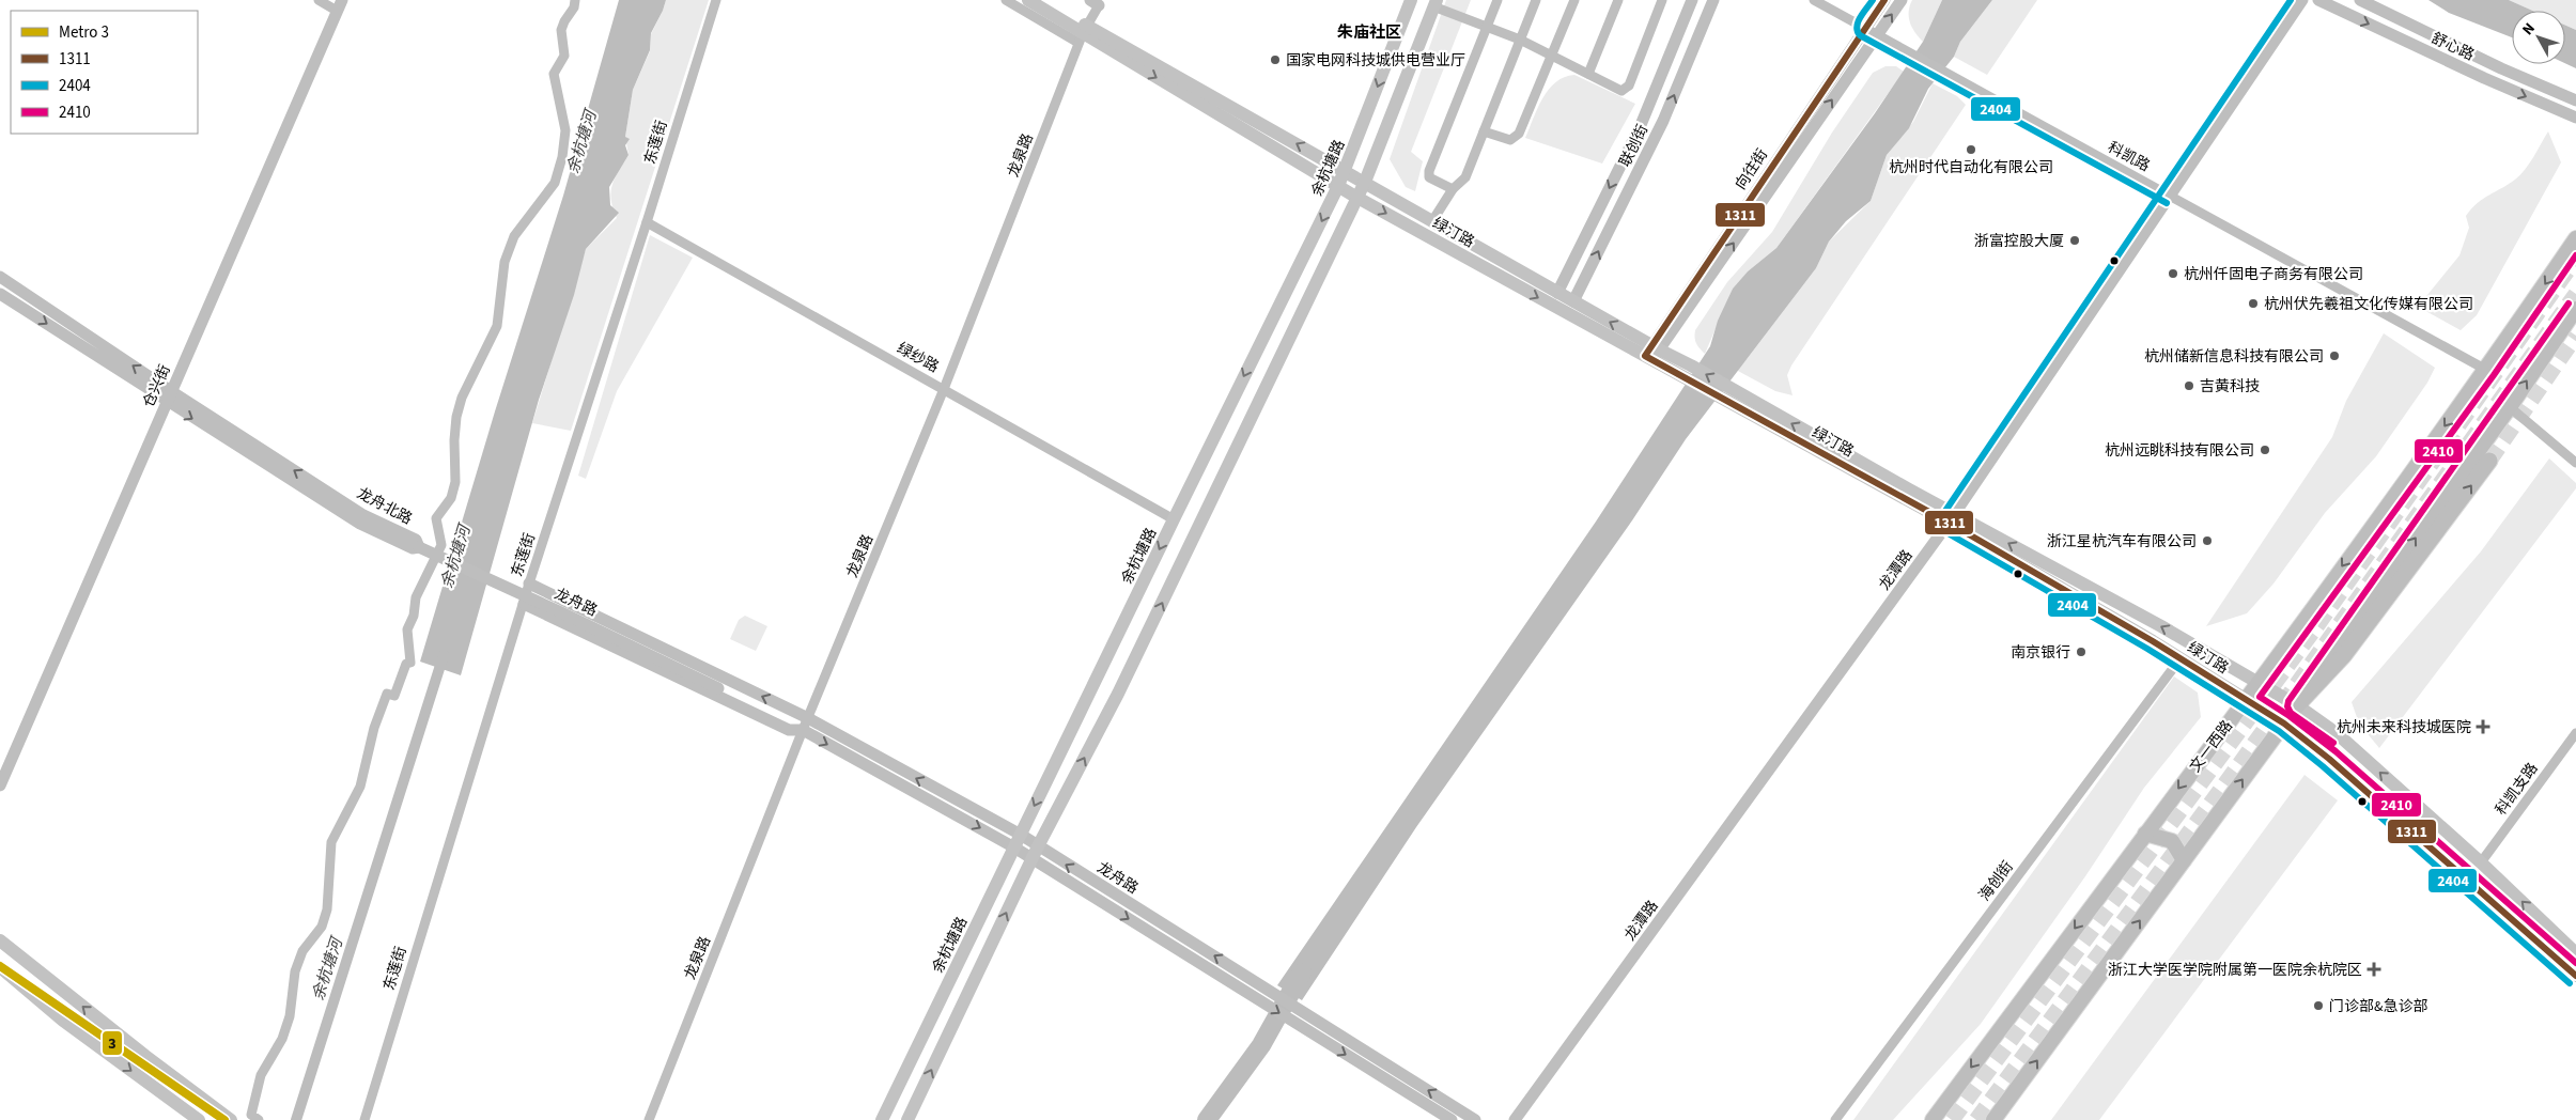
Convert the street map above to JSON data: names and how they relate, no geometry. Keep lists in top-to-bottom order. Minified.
{"streets":{"main road":["余杭塘路","绿汀路","文一西路"],"street":["舒心路","东莲街","联创街","龙泉路","科凯路","向往街","绿纱路","仓兴街","龙舟北路","龙潭路","龙舟路","科凯支路","海创街"]},"crossings":[["东莲街","绿纱路"],["东莲街","龙舟路"],["联创街","绿汀路"],["龙泉路","绿汀路"],["龙泉路","绿纱路"],["龙泉路","龙舟路"],["科凯路","向往街"],["科凯路","龙潭路"],["科凯路","文一西路"],["余杭塘路","绿汀路"],["余杭塘路","绿纱路"],["余杭塘路","龙舟路"],["向往街","绿汀路"],["绿汀路","龙潭路"],["绿汀路","文一西路"],["绿汀路","科凯支路"],["绿汀路","海创街"],["仓兴街","龙舟北路"],["龙舟北路","龙舟路"]],"districts":["朱庙社区"],"water":["余杭塘河"],"places":{"other":["国家电网科技城供电营业厅","杭州时代自动化有限公司","浙富控股大厦","杭州仟固电子商务有限公司","杭州伏先羲祖文化传媒有限公司","杭州储新信息科技有限公司","吉黄科技","杭州远眺科技有限公司","浙江星杭汽车有限公司","南京银行","门诊部&急诊部"],"health":["杭州未来科技城医院","浙江大学医学院附属第一医院余杭院区"]},"lines":["transit line 1311","transit line 2404","transit line 2410","metro line 3"],"legend":["Metro 3","1311","2404","2410"],"north":"top left"}
